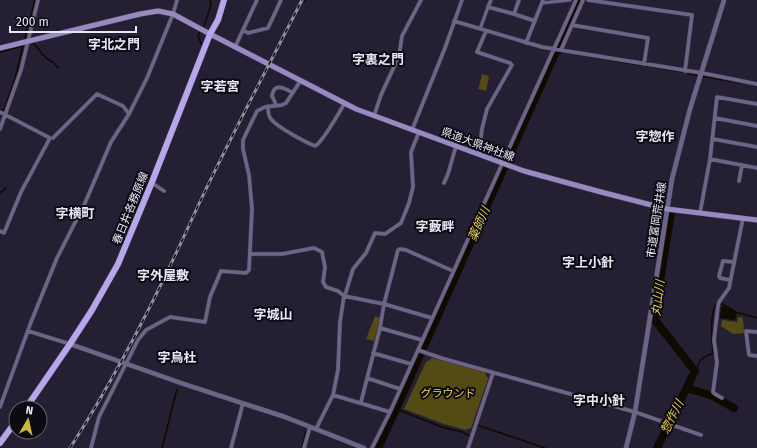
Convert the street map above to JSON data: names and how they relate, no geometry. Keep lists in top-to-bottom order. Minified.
{"streets":{"main road":["県道大県神社線","春日井各務原線"],"street":["市道富岡荒井線"]},"crossings":[["県道大県神社線","春日井各務原線"],["県道大県神社線","市道富岡荒井線"]],"districts":["字北之門","字裏之門","字若宮","字惣作","字横町","字藪畔","字上小針","字外屋敷","字城山","字烏杜","字中小針"],"water":["薬師川","丸山川","惣作川"],"parks":["グラウンド"],"scale_bar":"200 m","north":"top"}
